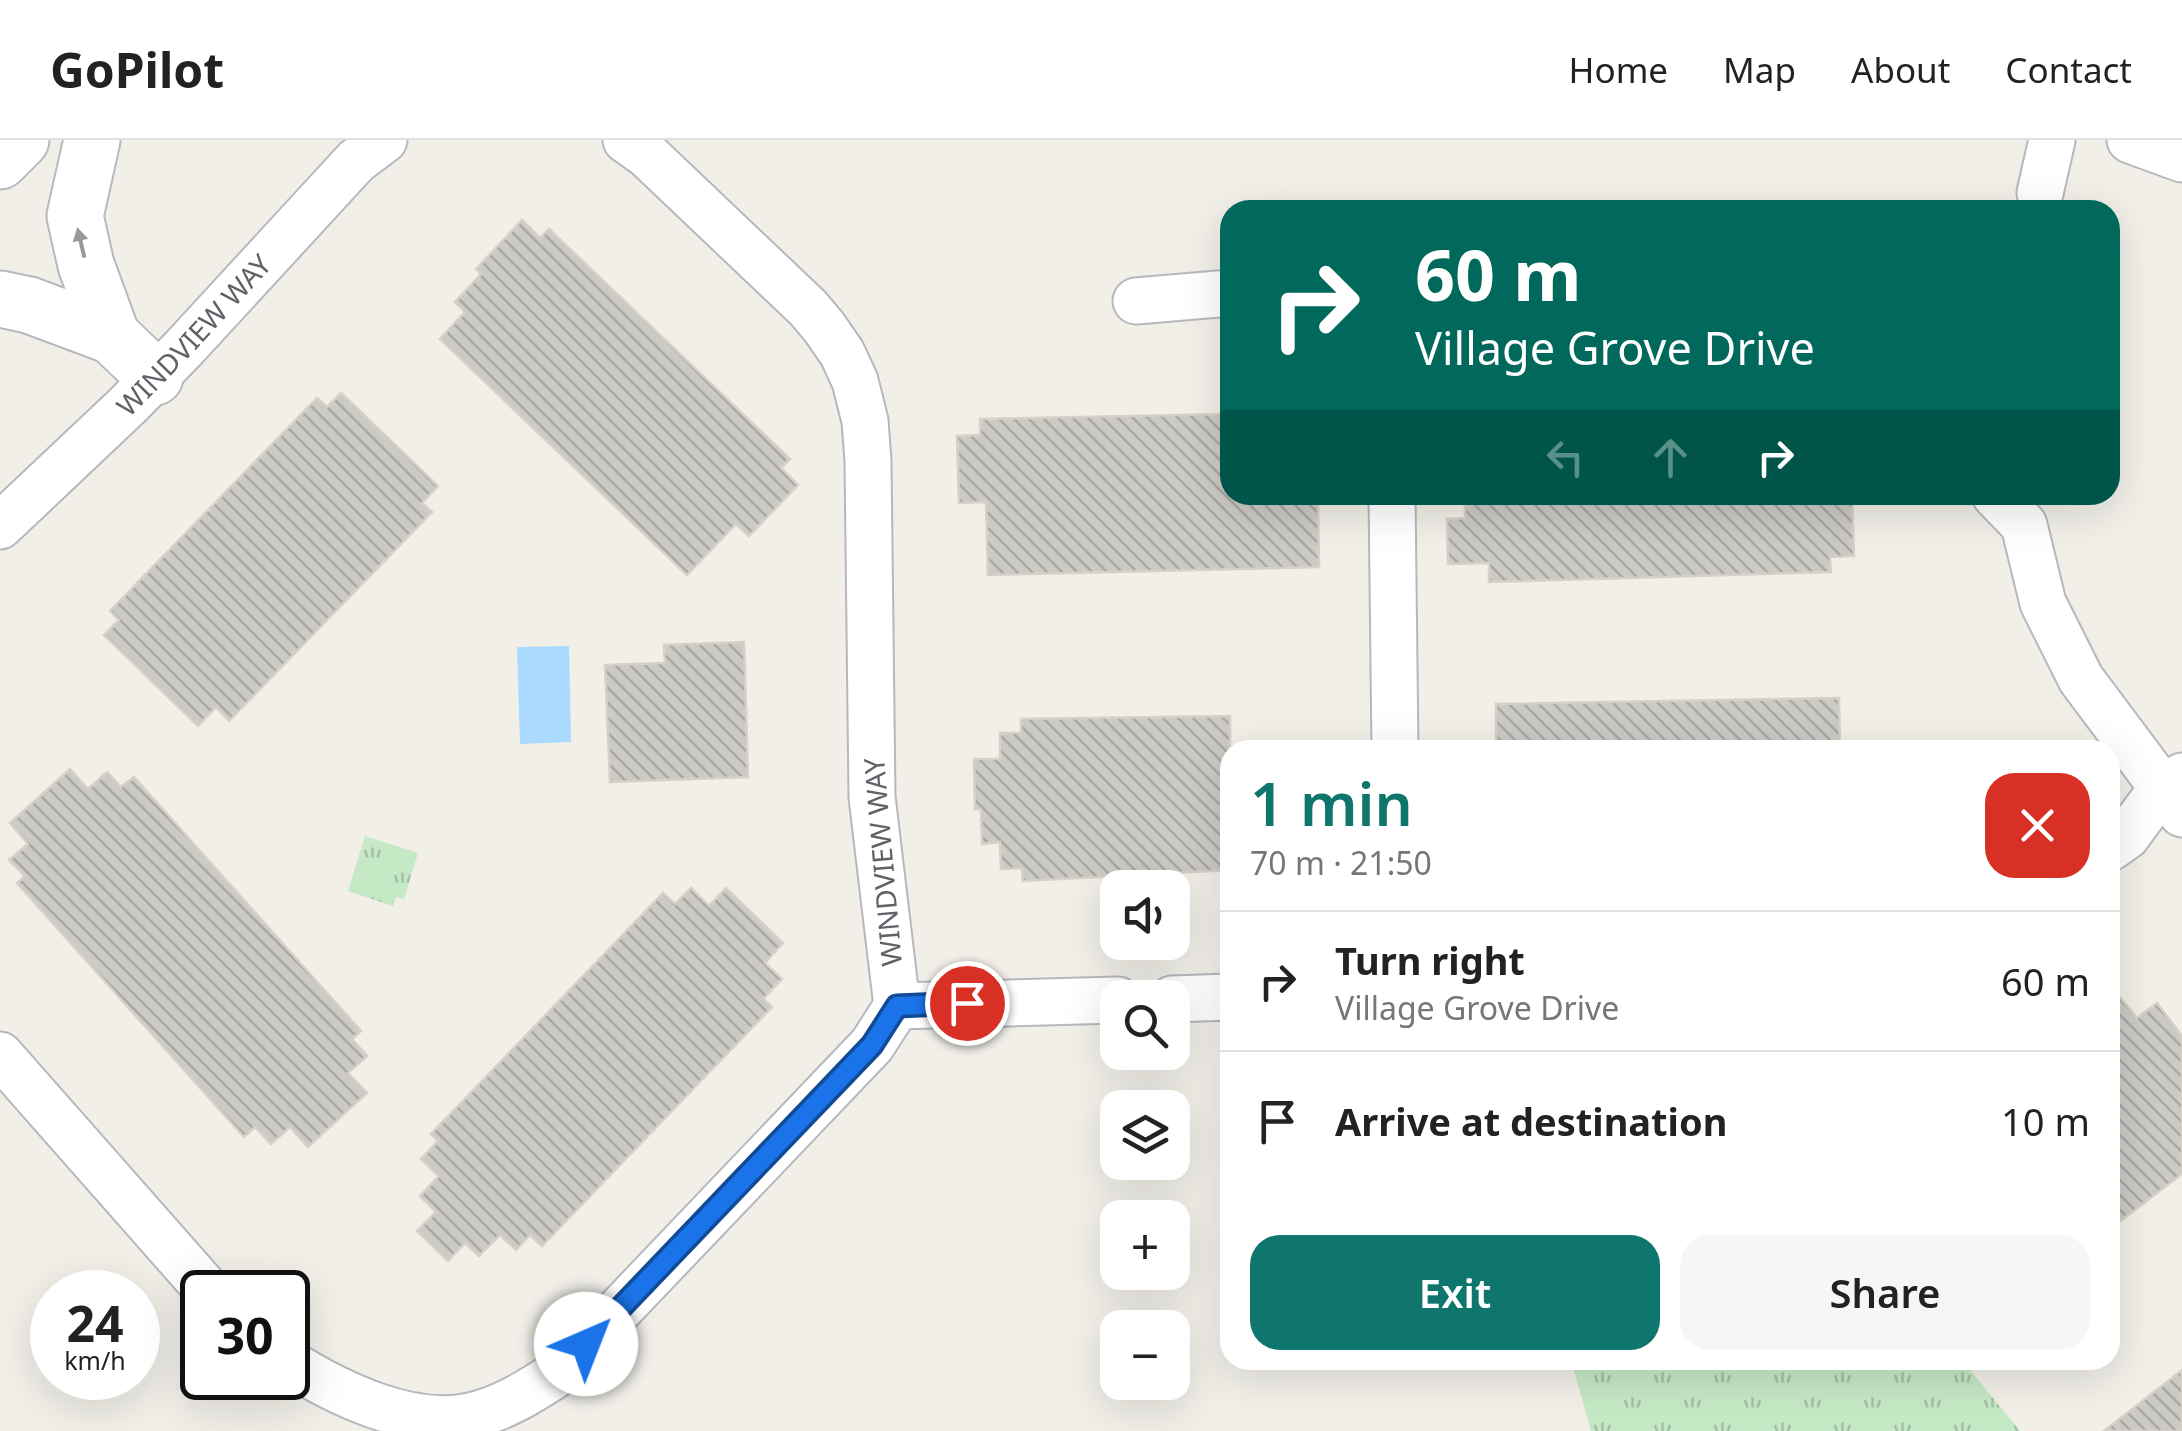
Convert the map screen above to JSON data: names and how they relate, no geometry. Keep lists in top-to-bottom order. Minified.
{"streets":{"street":["WINDVIEW WAY"]},"page":{"header":"GoPilot","nav":["Home","Map","About","Contact"],"turn":["60 m","Village Grove Drive"],"heading":["1 min","70 m · 21:50"],"map_buttons":["+","−"],"list":[{"name":"Turn right","note":"Village Grove Drive","value":"60 m"},{"name":"Arrive at destination","value":"10 m"}],"buttons":["Exit","Share"],"speed":"24 km/h","limit":"30"}}
